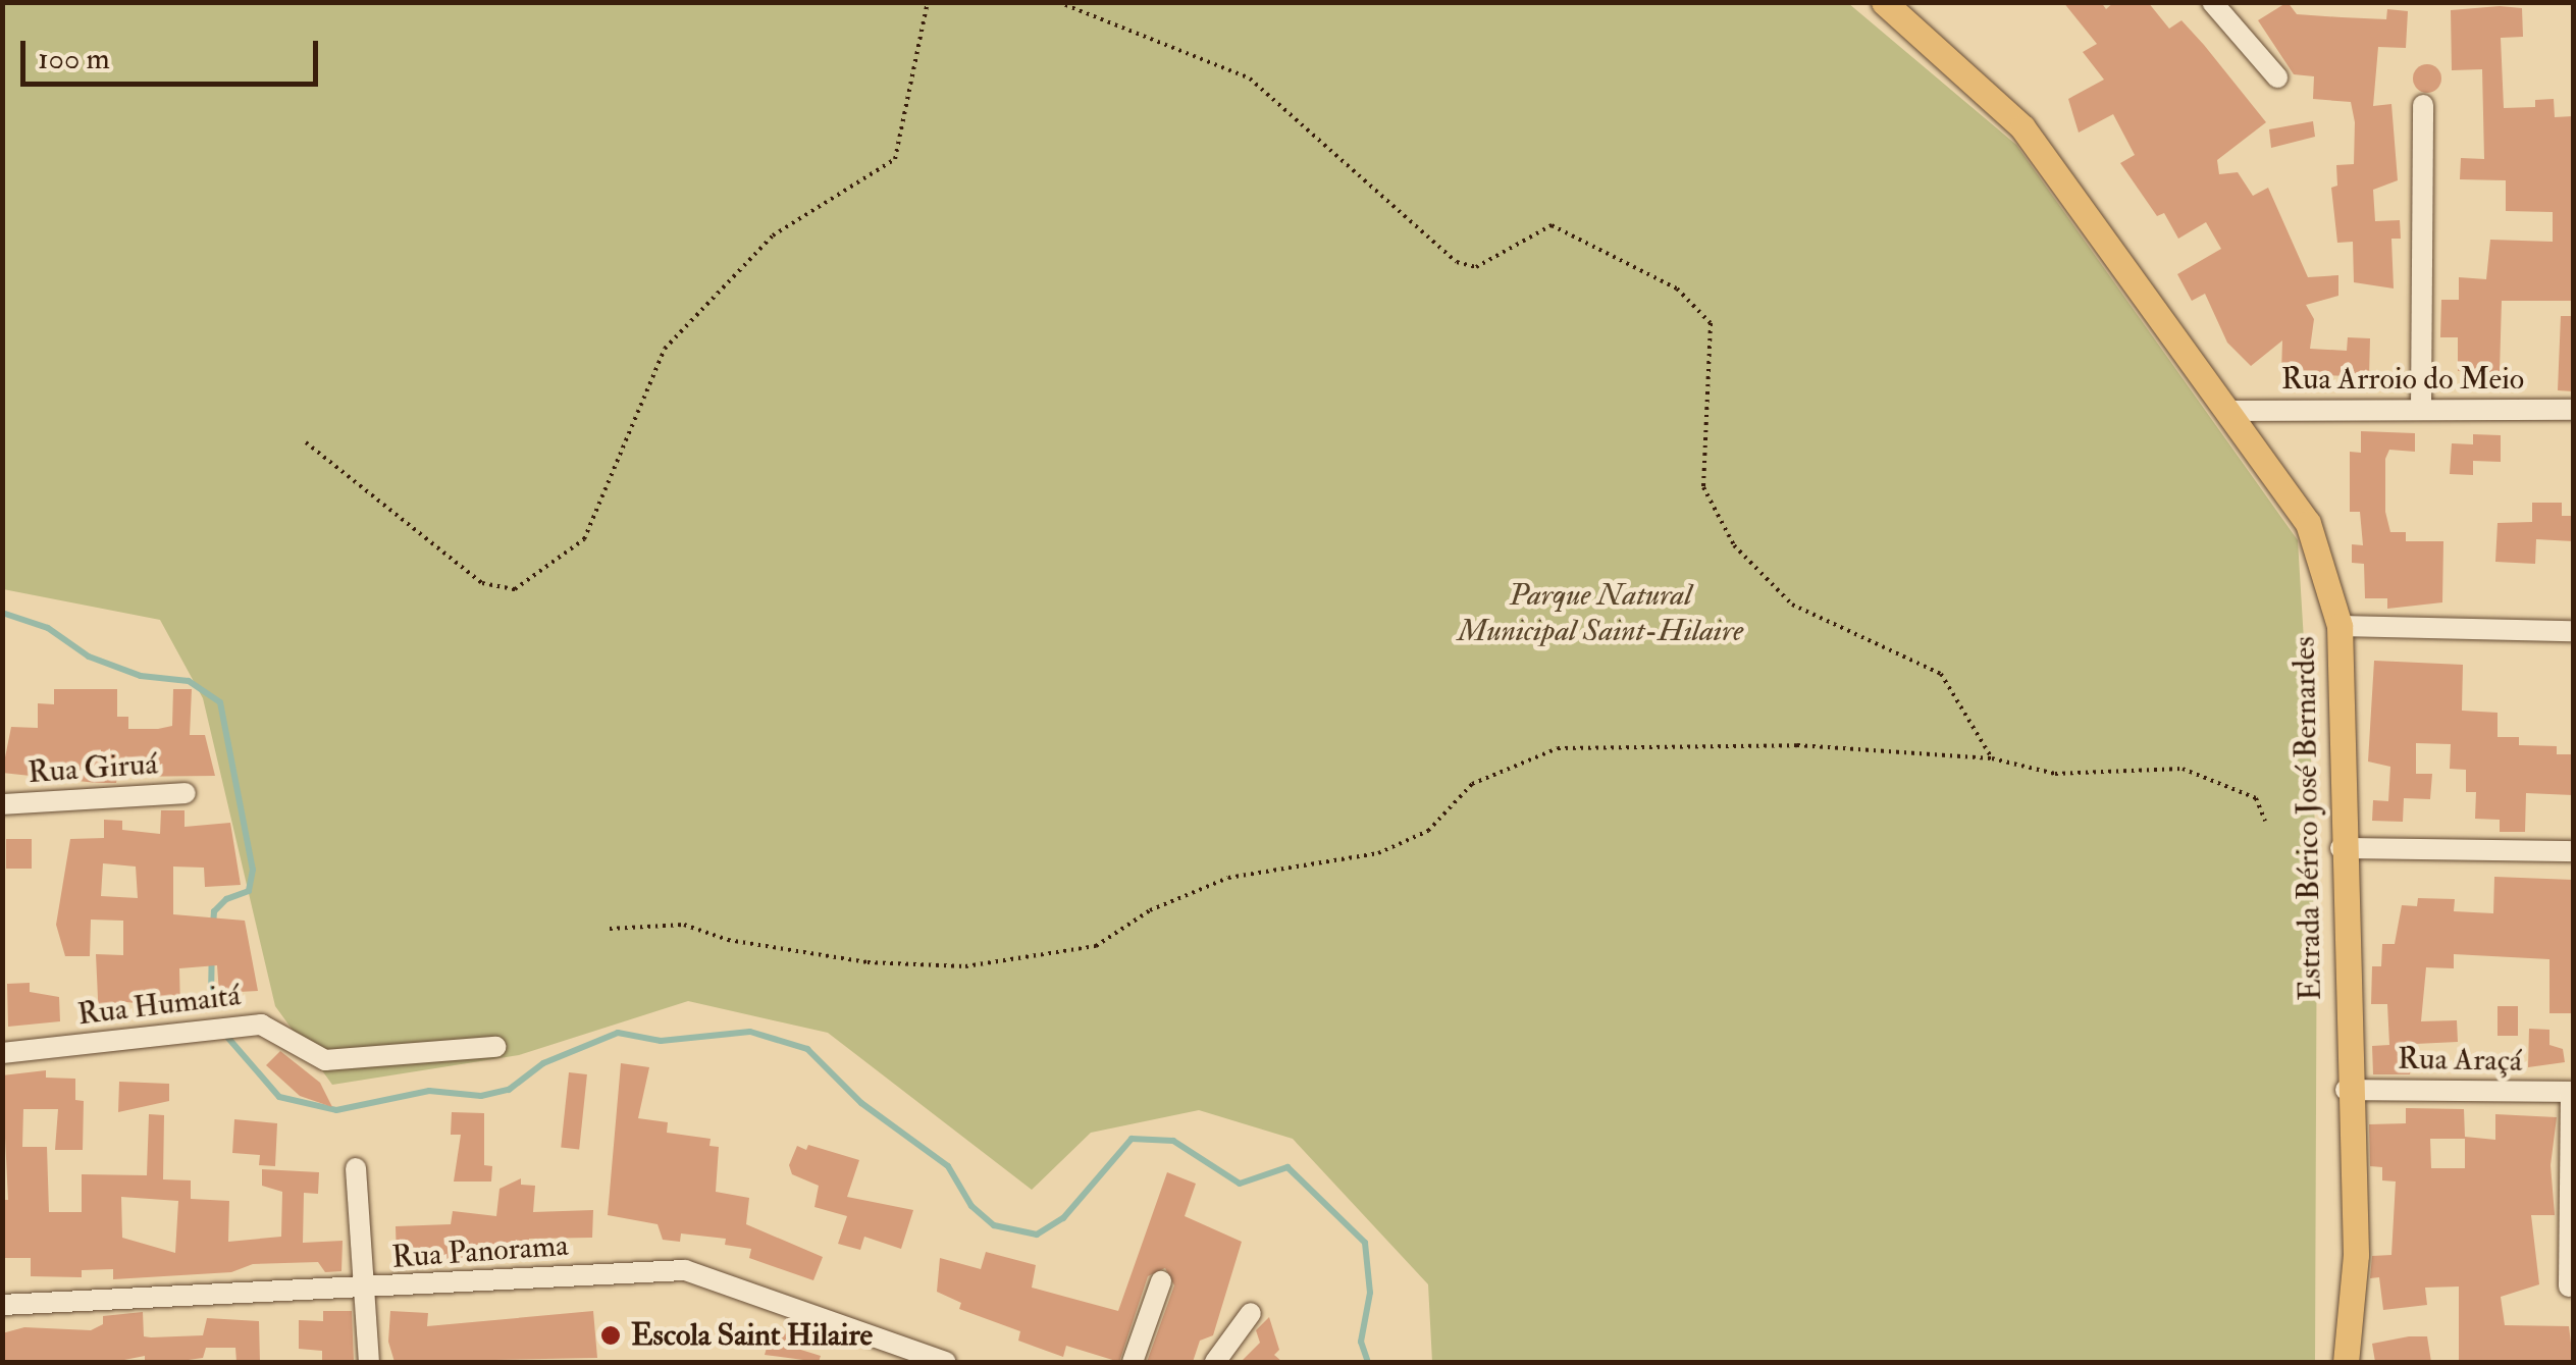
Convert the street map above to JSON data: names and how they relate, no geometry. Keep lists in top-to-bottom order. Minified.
{"streets":{"main road":["Estrada Bérico José Bernardes"],"street":["Rua Arroio do Meio","Rua Giruá","Rua Humaitá","Rua Araçá","Rua Panorama"]},"crossings":[["Rua Arroio do Meio","Estrada Bérico José Bernardes"],["Estrada Bérico José Bernardes","Rua Araçá"]],"parks":["Parque Natural Municipal Saint-Hilaire"],"places":["Escola Saint Hilaire"],"scale_bar":"100 m"}
